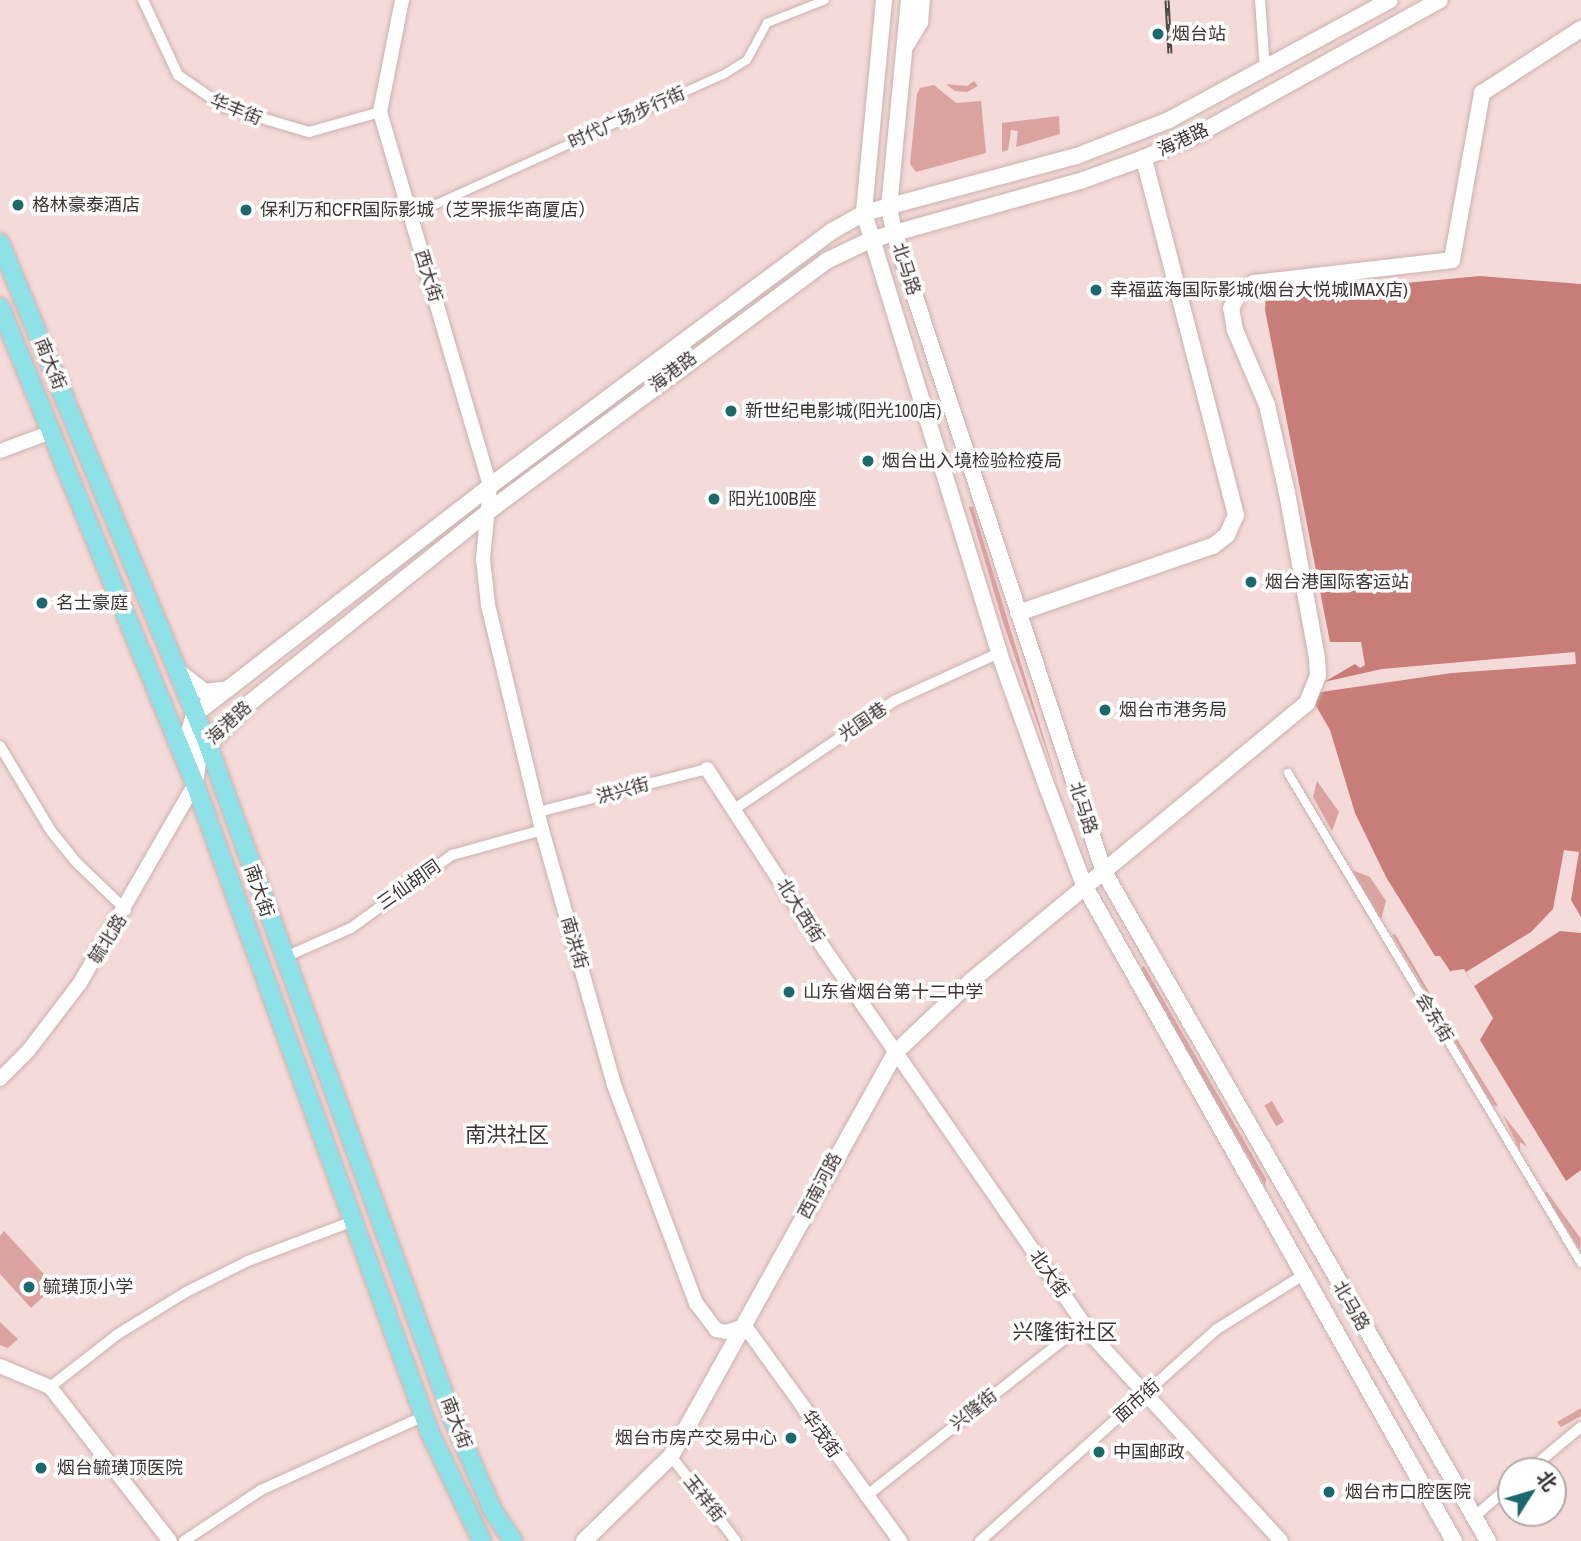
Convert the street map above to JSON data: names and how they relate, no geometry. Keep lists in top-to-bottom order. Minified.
{"streets":{"main road":["海港路","北马路","南大街","西南河路"],"street":["华丰街","时代广场步行街","西大街","光国巷","洪兴街","三仙胡同","北大西街","毓北路","南洪街","会东街","北大街","面市街","兴隆街","华茂街","玉祥街"]},"crossings":[["华丰街","西大街"],["时代广场步行街","西大街"],["海港路","北马路"],["海港路","西大街"],["海港路","南大街"],["海港路","毓北路"],["海港路","南洪街"],["北马路","光国巷"],["北马路","西南河路"],["北马路","面市街"],["西大街","南洪街"],["南大街","三仙胡同"],["南大街","毓北路"],["光国巷","北大西街"],["洪兴街","北大西街"],["洪兴街","南洪街"],["三仙胡同","南洪街"],["北大西街","西南河路"],["北大西街","北大街"],["南洪街","西南河路"],["南洪街","华茂街"],["西南河路","北大街"],["西南河路","华茂街"],["西南河路","玉祥街"],["北大街","面市街"],["北大街","兴隆街"],["兴隆街","华茂街"]],"districts":["南洪社区","兴隆街社区"],"places":["烟台站","格林豪泰酒店","保利万和CFR国际影城（芝罘振华商厦店）","幸福蓝海国际影城(烟台大悦城IMAX店)","新世纪电影城(阳光100店)","烟台出入境检验检疫局","阳光100B座","烟台港国际客运站","名士豪庭","烟台市港务局","山东省烟台第十二中学","毓璜顶小学","烟台市房产交易中心","中国邮政","烟台毓璜顶医院","烟台市口腔医院"],"north":"top right"}
